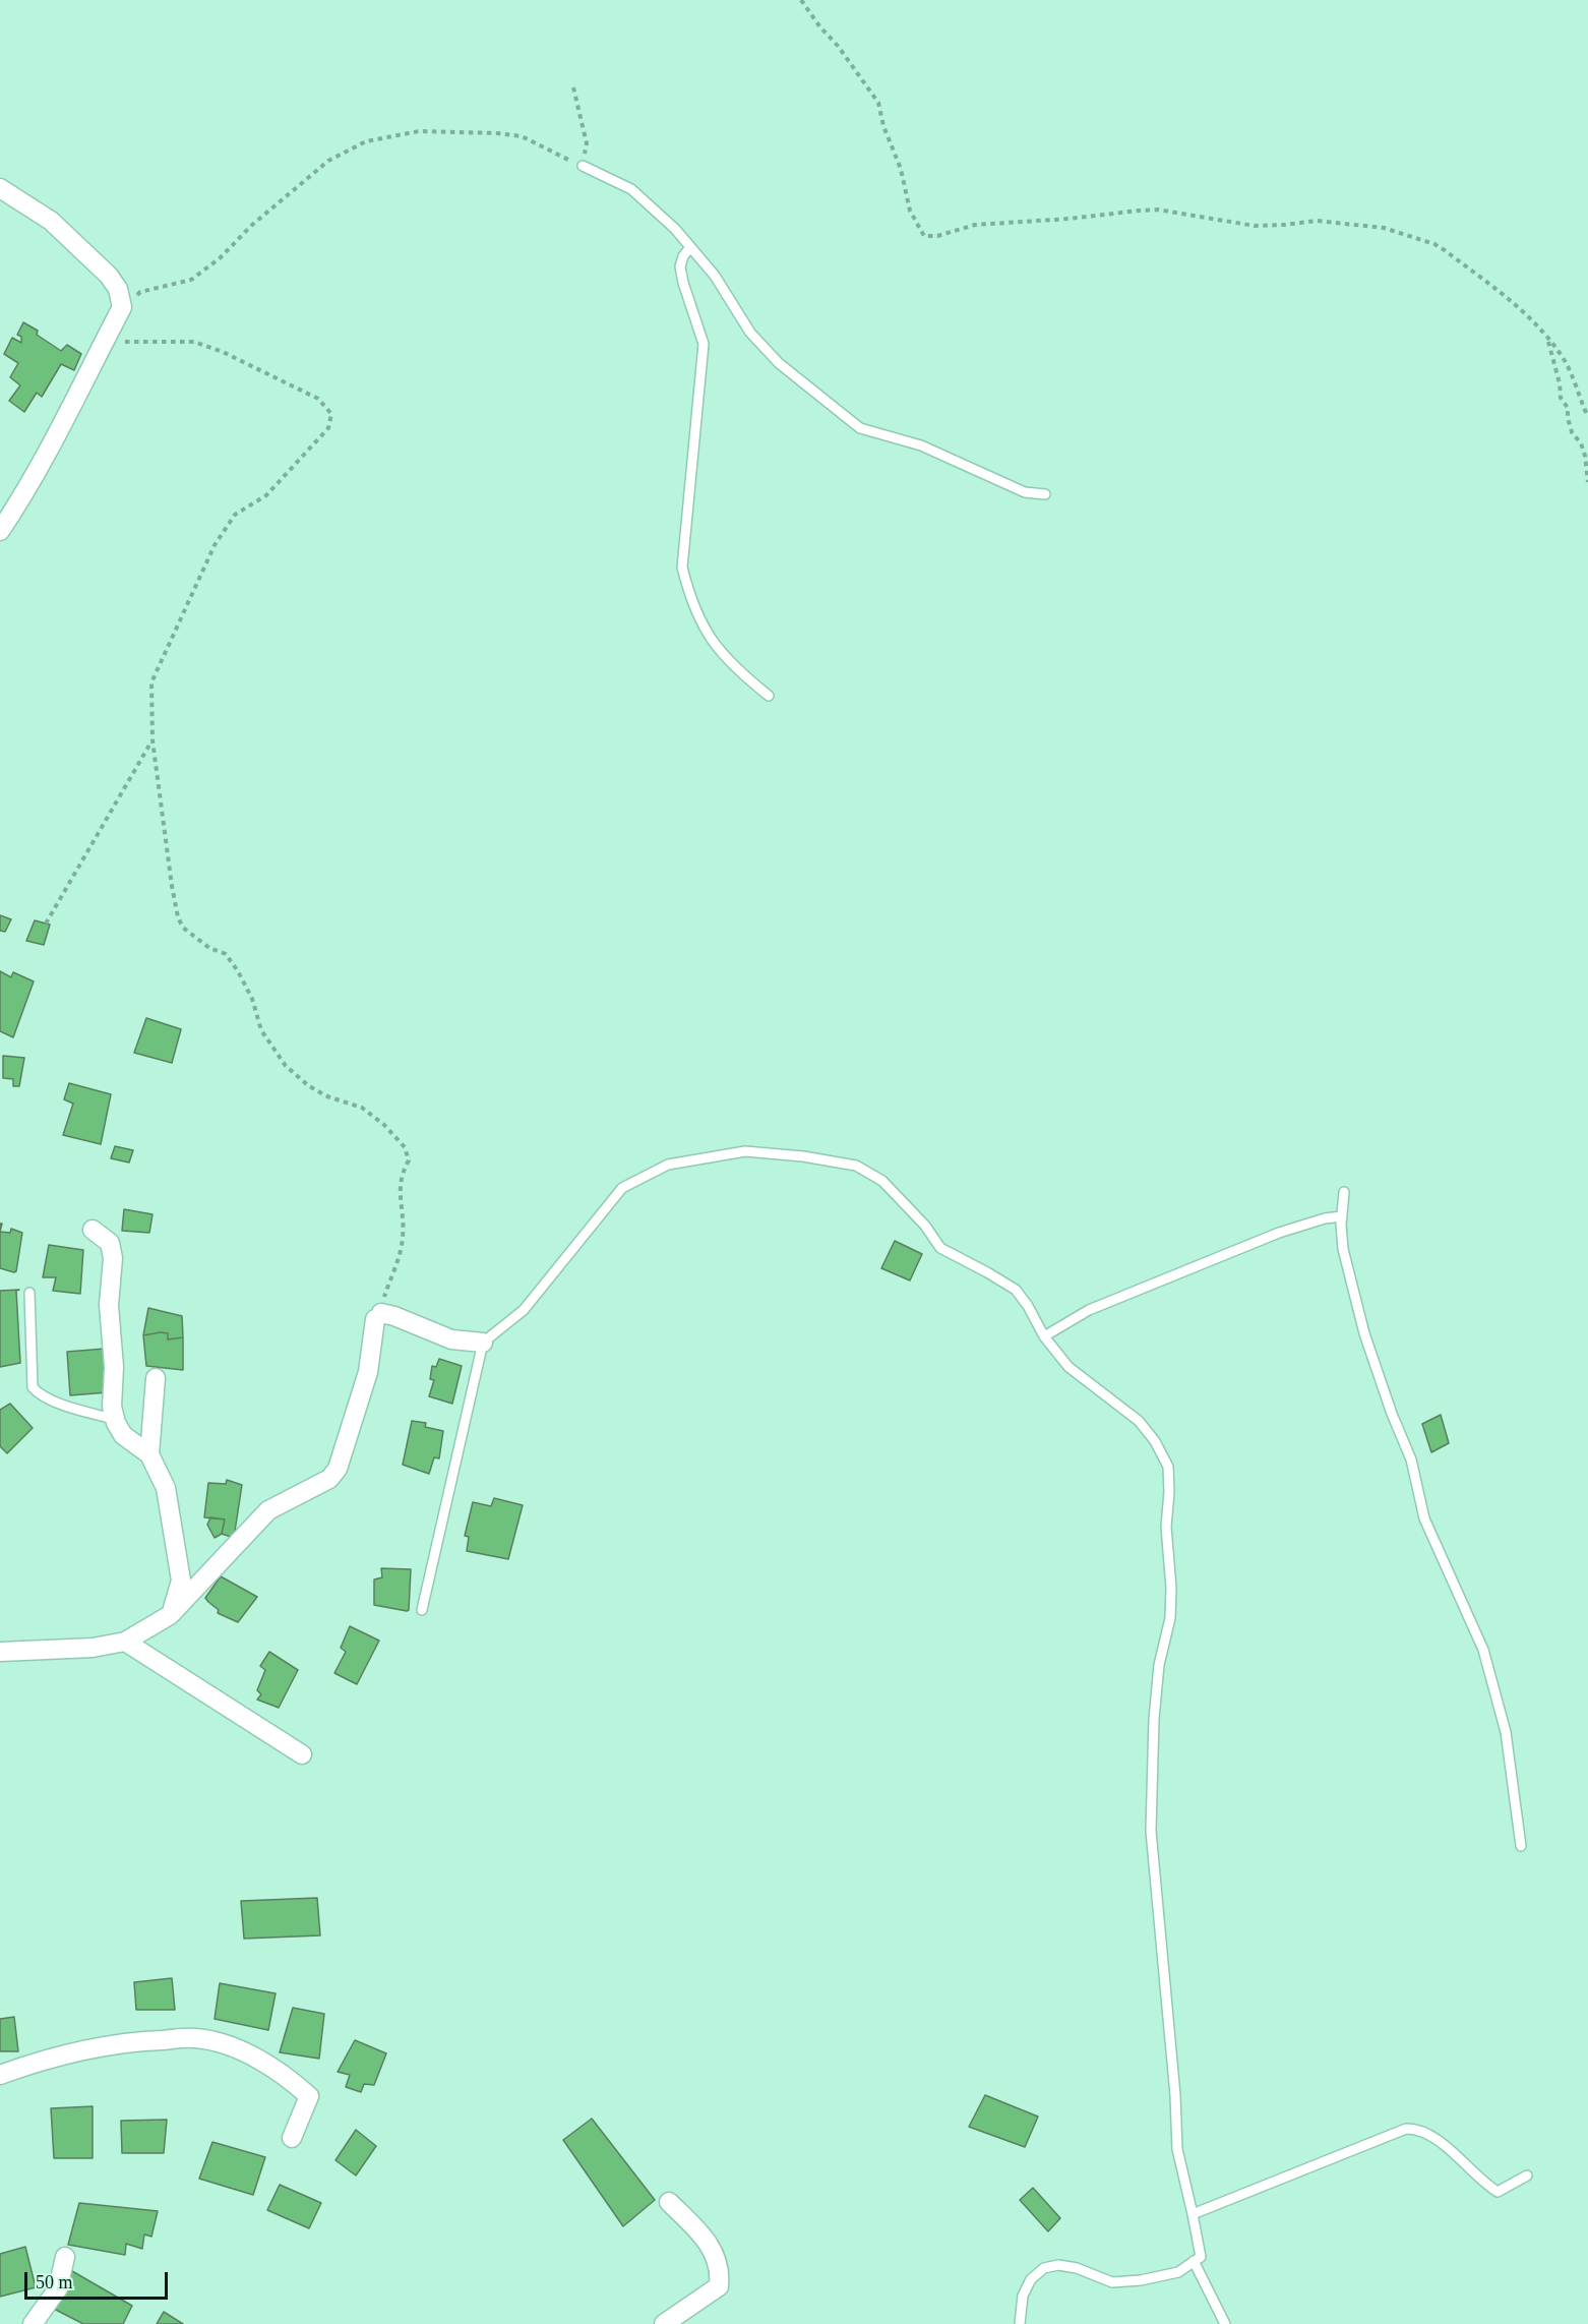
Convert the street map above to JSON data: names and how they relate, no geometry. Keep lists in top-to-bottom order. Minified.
{"scale_bar":"50 m"}
